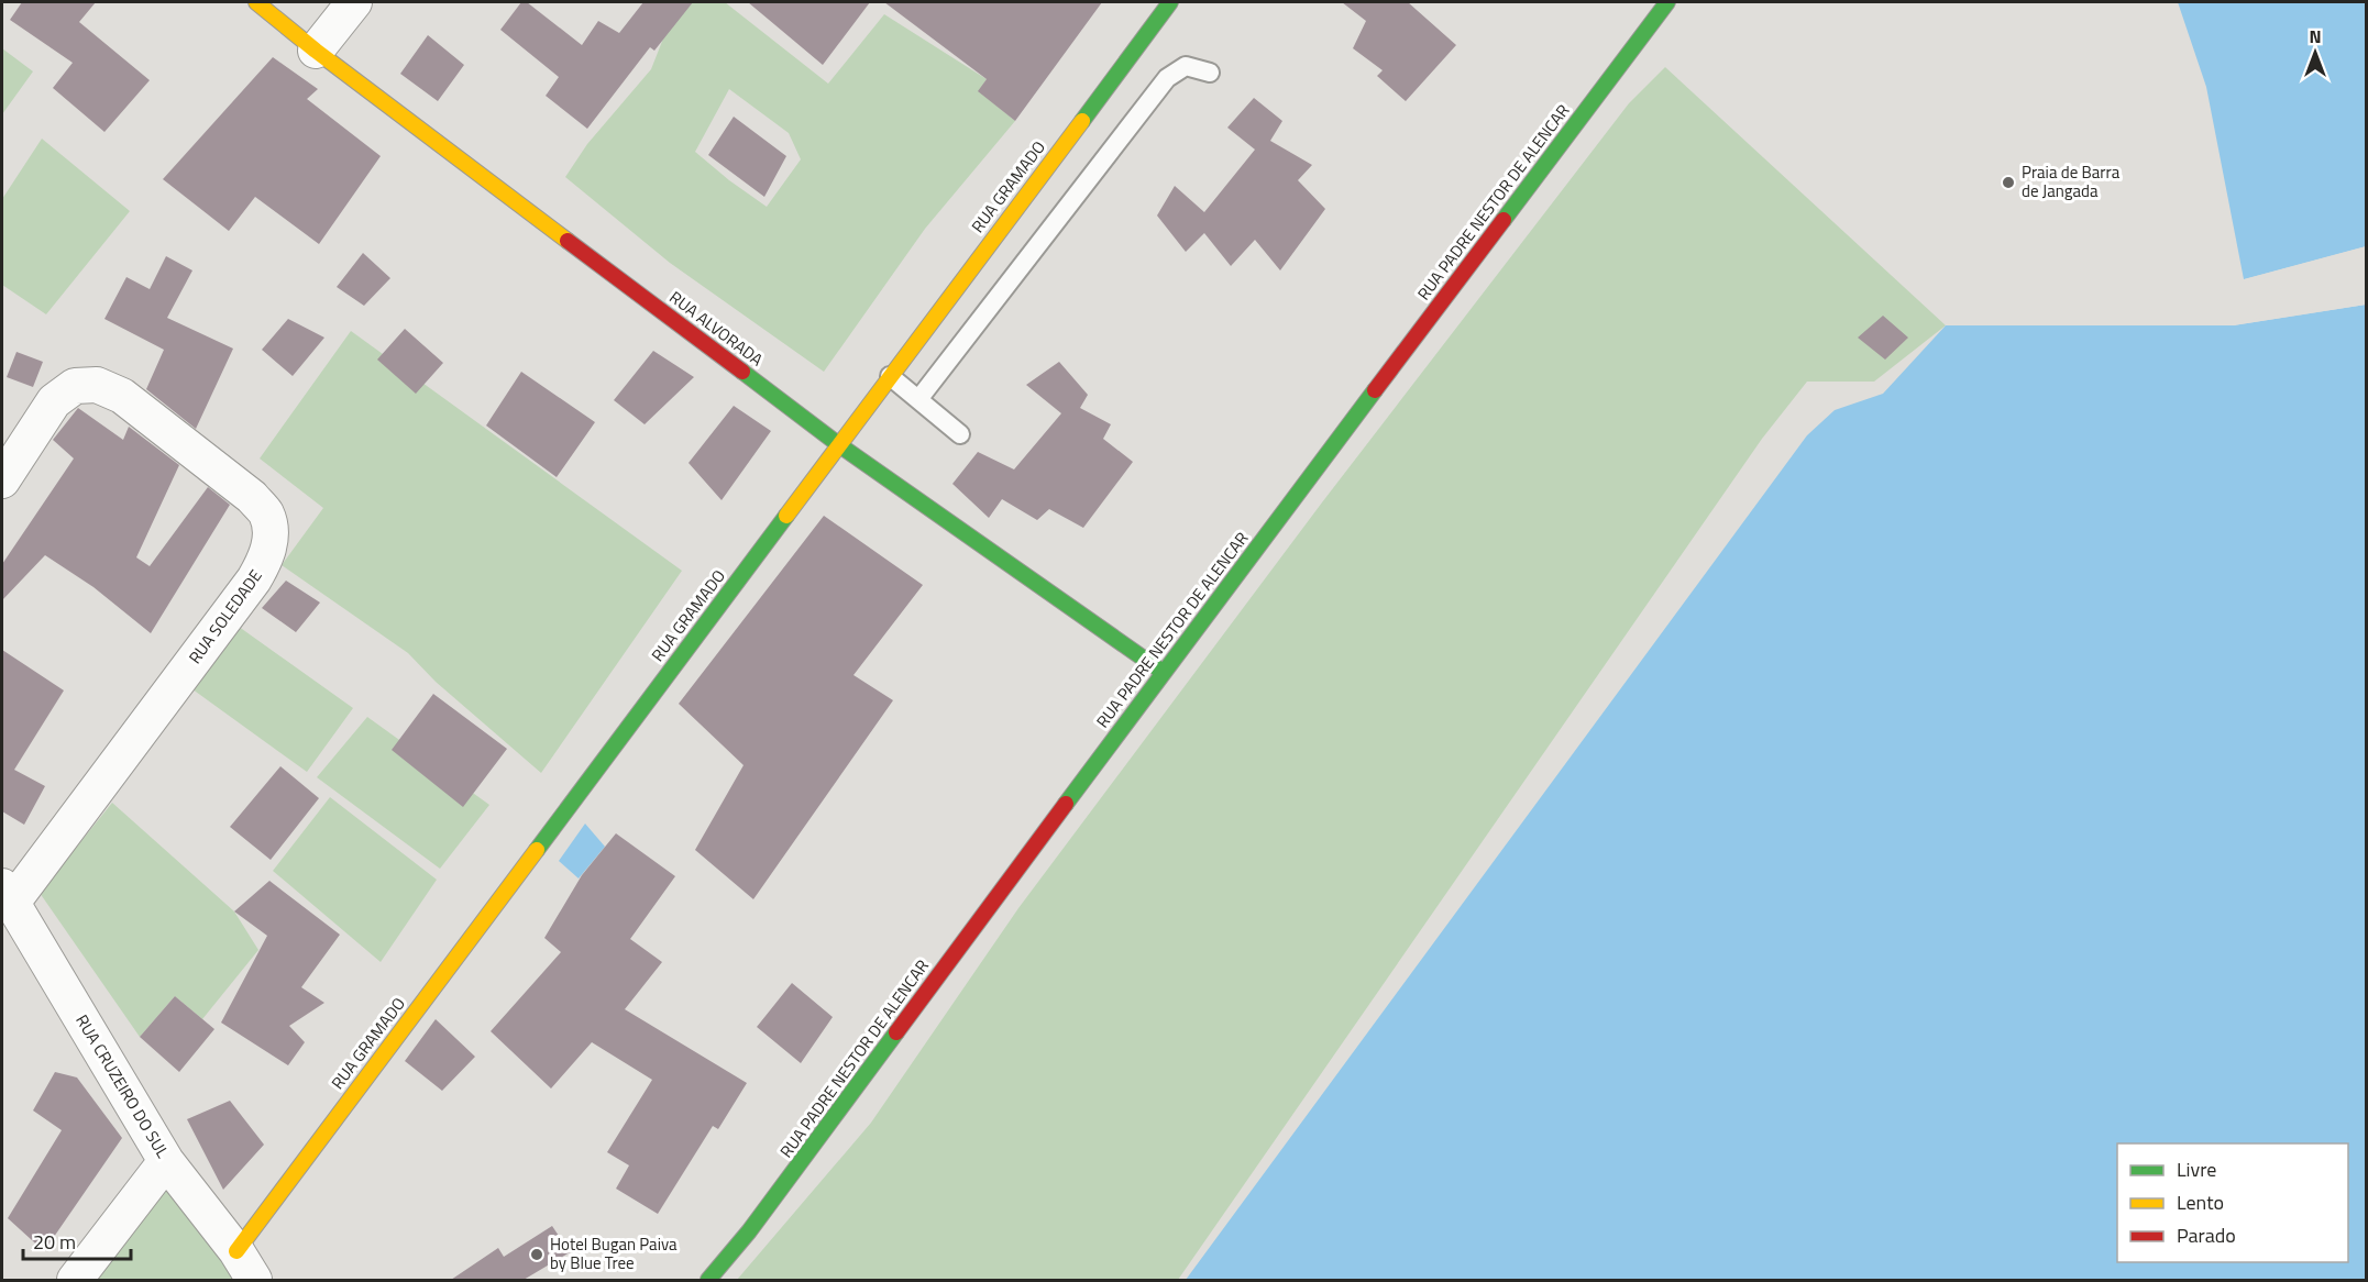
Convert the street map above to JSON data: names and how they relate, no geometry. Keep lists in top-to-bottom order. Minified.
{"streets":{"street":["RUA GRAMADO","RUA PADRE NESTOR DE ALENCAR","RUA ALVORADA","RUA SOLEDADE","RUA CRUZEIRO DO SUL"]},"crossings":[["RUA GRAMADO","RUA ALVORADA"],["RUA GRAMADO","RUA CRUZEIRO DO SUL"],["RUA PADRE NESTOR DE ALENCAR","RUA ALVORADA"],["RUA SOLEDADE","RUA CRUZEIRO DO SUL"]],"places":["Praia de Barra de Jangada","Hotel Bugan Paiva by Blue Tree"],"legend":["Livre","Lento","Parado"],"scale_bar":"20 m","north":"top"}
